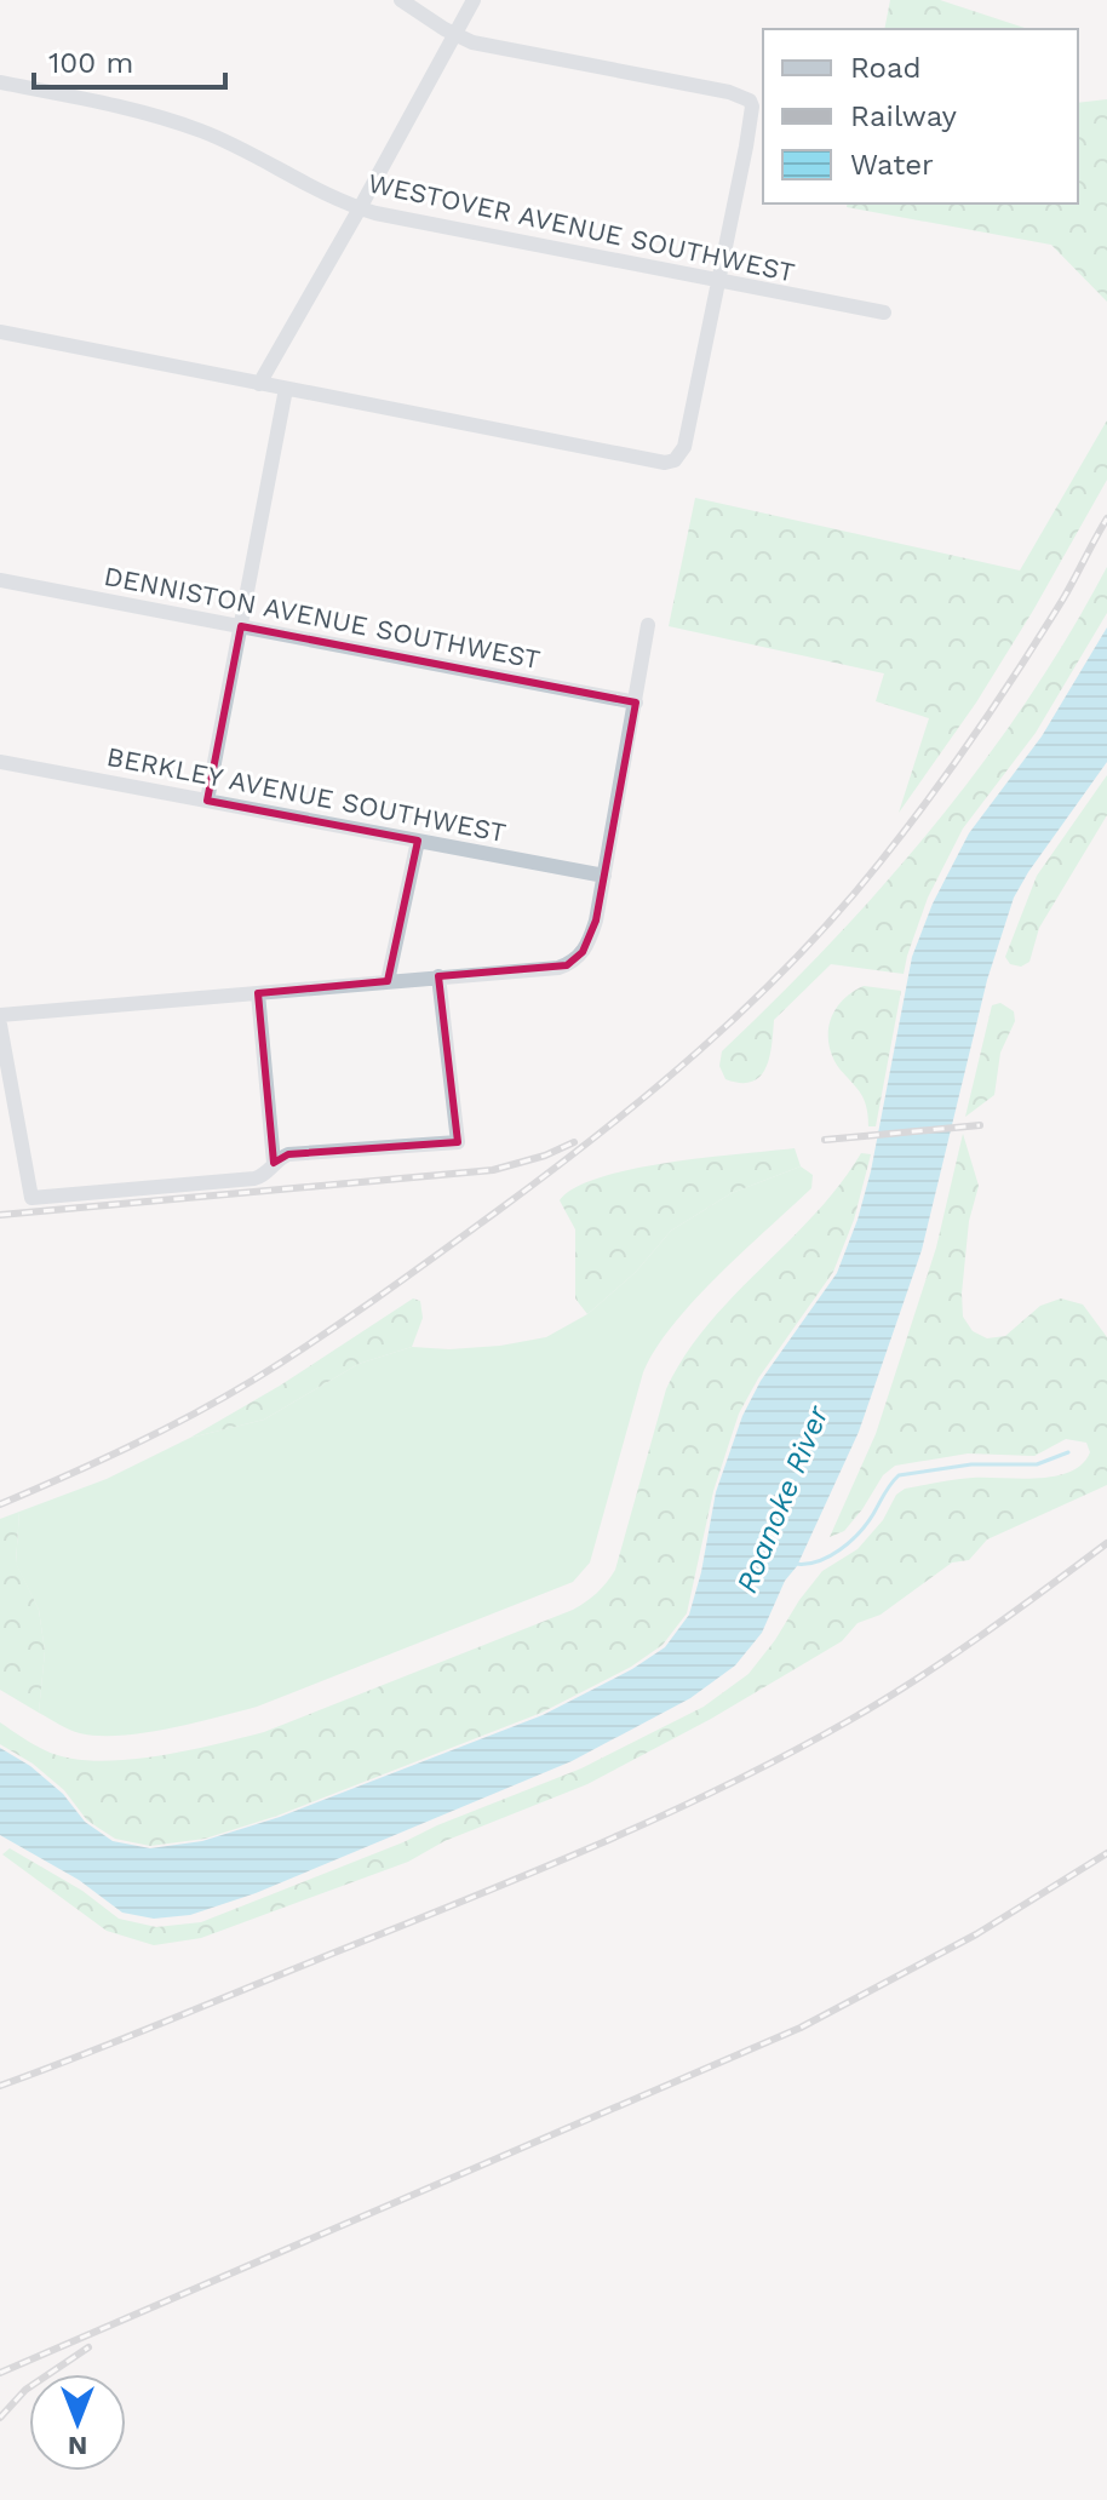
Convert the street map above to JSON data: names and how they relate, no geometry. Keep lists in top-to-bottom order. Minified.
{"streets":{"street":["WESTOVER AVENUE SOUTHWEST","DENNISTON AVENUE SOUTHWEST","BERKLEY AVENUE SOUTHWEST"]},"water":["Roanoke River"],"legend":["Road","Railway","Water"],"scale_bar":"100 m","north":"bottom"}
